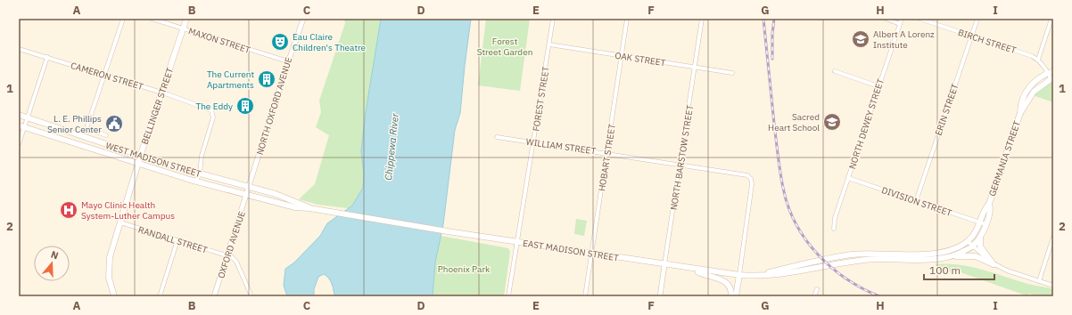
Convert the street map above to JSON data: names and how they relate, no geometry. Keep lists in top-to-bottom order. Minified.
{"streets":{"main road":["BELLINGER STREET","GERMANIA STREET","WEST MADISON STREET","EAST MADISON STREET"],"street":["MAXON STREET","BIRCH STREET","OAK STREET","CAMERON STREET","FOREST STREET","NORTH OXFORD AVENUE","ERIN STREET","NORTH DEWEY STREET","WILLIAM STREET","HOBART STREET","NORTH BARSTOW STREET","DIVISION STREET","RANDALL STREET","OXFORD AVENUE"]},"crossings":[["MAXON STREET","BELLINGER STREET"],["MAXON STREET","NORTH OXFORD AVENUE"],["BIRCH STREET","ERIN STREET"],["OAK STREET","FOREST STREET"],["OAK STREET","HOBART STREET"],["OAK STREET","NORTH BARSTOW STREET"],["CAMERON STREET","BELLINGER STREET"],["CAMERON STREET","WEST MADISON STREET"],["FOREST STREET","WILLIAM STREET"],["FOREST STREET","EAST MADISON STREET"],["BELLINGER STREET","WEST MADISON STREET"],["BELLINGER STREET","RANDALL STREET"],["NORTH OXFORD AVENUE","WEST MADISON STREET"],["NORTH OXFORD AVENUE","OXFORD AVENUE"],["ERIN STREET","DIVISION STREET"],["NORTH DEWEY STREET","DIVISION STREET"],["WILLIAM STREET","HOBART STREET"],["WILLIAM STREET","NORTH BARSTOW STREET"],["WILLIAM STREET","EAST MADISON STREET"],["HOBART STREET","EAST MADISON STREET"],["NORTH BARSTOW STREET","EAST MADISON STREET"],["GERMANIA STREET","DIVISION STREET"],["GERMANIA STREET","EAST MADISON STREET"],["WEST MADISON STREET","OXFORD AVENUE"],["WEST MADISON STREET","EAST MADISON STREET"],["RANDALL STREET","OXFORD AVENUE"]],"water":["Chippewa River"],"parks":["Forest Street Garden","Phoenix Park"],"places":{"school or university":["Albert A Lorenz Institute","Sacred Heart School"],"theatre":["Eau Claire Children's Theatre"],"building":["The Current Apartments","The Eddy"],"public building":["L. E. Phillips Senior Center"],"hospital":["Mayo Clinic Health System-Luther Campus"]},"scale_bar":"100 m","north":"top","grid":{"columns":["A","B","C","D","E","F","G","H","I"],"rows":["1","2"]}}
